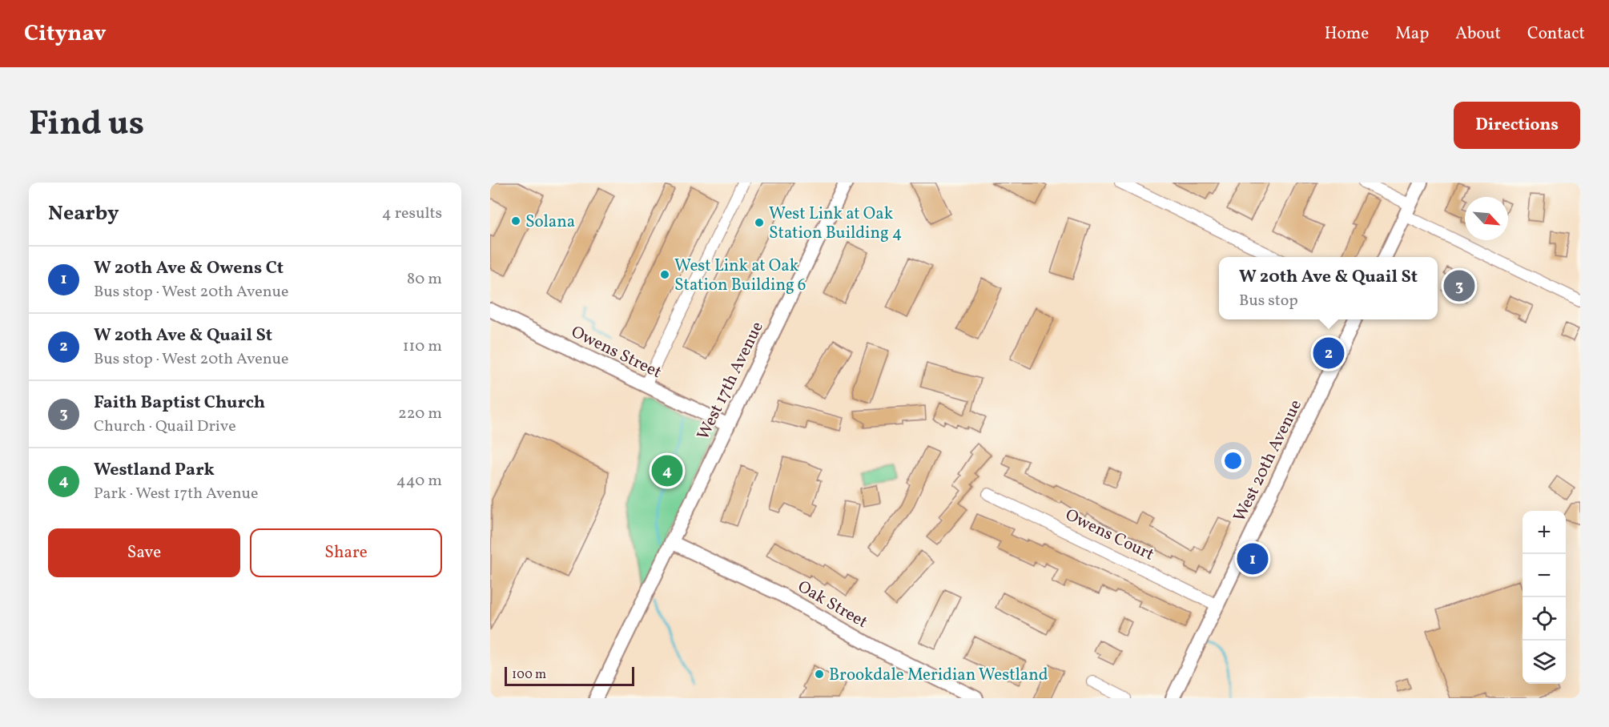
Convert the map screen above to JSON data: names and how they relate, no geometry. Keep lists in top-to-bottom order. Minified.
{"streets":{"street":["Owens Street","West 17th Avenue","West 20th Avenue","Owens Court","Oak Street"]},"crossings":[["Owens Street","West 17th Avenue"],["West 17th Avenue","Oak Street"],["West 20th Avenue","Owens Court"]],"places":["Solana","West Link at Oak Station Building 4","West Link at Oak Station Building 6","Brookdale Meridian Westland"],"scale_bar":"100 m","north":"bottom right","page":{"header":"Citynav","nav":["Home","Map","About","Contact"],"title":"Find us","buttons":["Directions",["Save","Share"]],"heading":["Nearby","4 results"],"list":[{"mark":"1","name":"W 20th Ave & Owens Ct","note":"Bus stop · West 20th Avenue","value":"80 m"},{"mark":"2","name":"W 20th Ave & Quail St","note":"Bus stop · West 20th Avenue","value":"110 m"},{"mark":"3","name":"Faith Baptist Church","note":"Church · Quail Drive","value":"220 m"},{"mark":"4","name":"Westland Park","note":"Park · West 17th Avenue","value":"440 m"}],"popup":["W 20th Ave & Quail St","Bus stop"],"pins":["3","2","4","1"],"map_buttons":["+","−"],"scale":"100 m"}}
